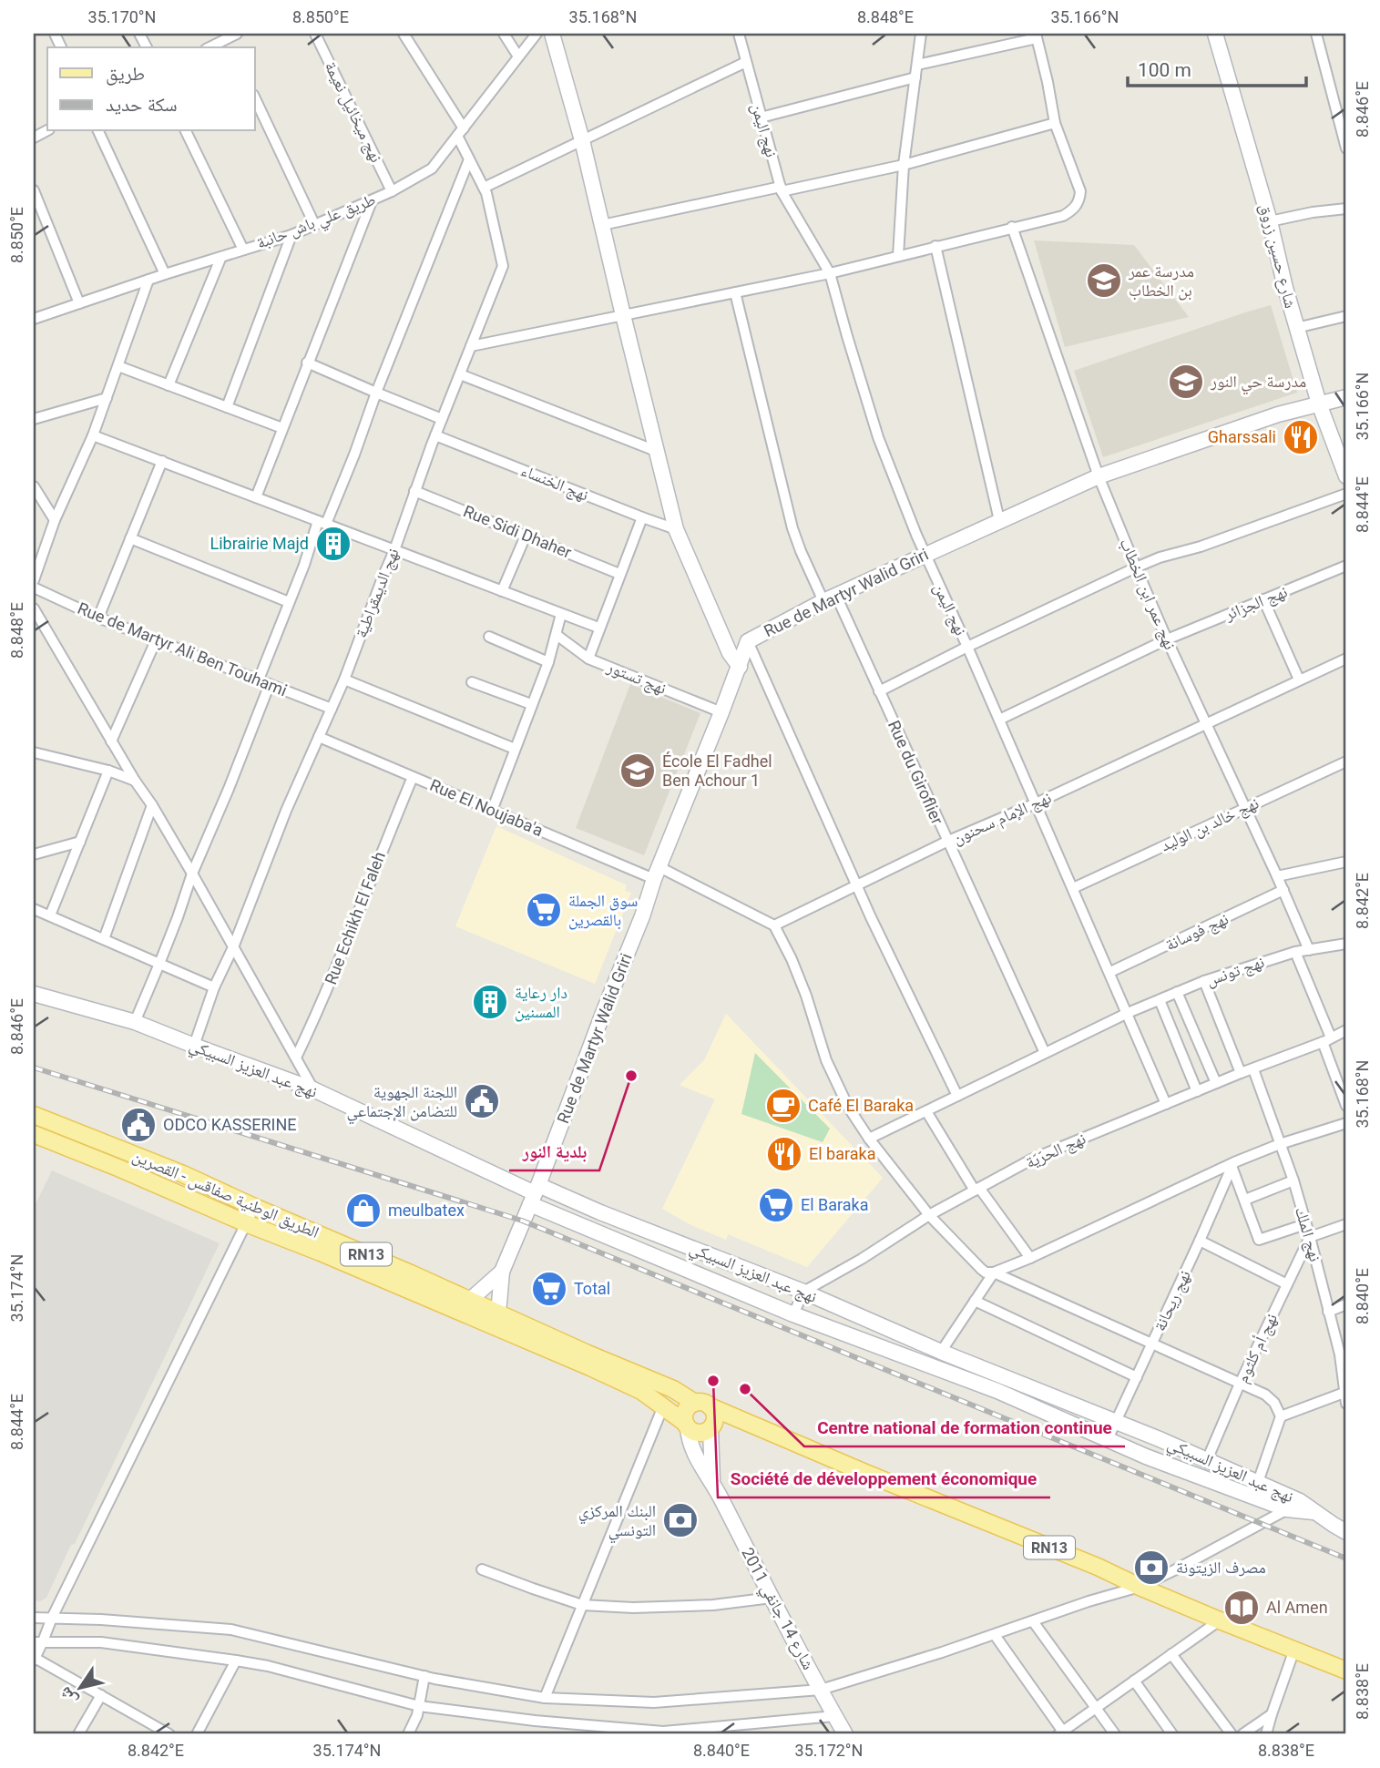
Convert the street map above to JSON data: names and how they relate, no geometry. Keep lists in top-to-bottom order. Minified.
{"streets":{"main road":["الطريق الوطنية صفاقس - القصرين","RN13"],"street":["نهج ميخائيل نعيمة","نهج اليمن","طريق علي باش حانبة","شارع حسين زروق","نهج الخنساء","Rue Sidi Dhaher","نهج الديمقراطية","Rue de Martyr Walid Griri","نهج عمر ابن الخطاب","نهج الجزائر","Rue de Martyr Ali Ben Touhami","نهج تستور","Rue du Giroflier","Rue El Noujaba'a","نهج الإمام سحنون","نهج خالد بن الوليد","Rue Echikh El Faleh","نهج فوسانة","نهج تونس","نهج عبد العزيز السبيكي","نهج الحرّيّة","نهج الملك","نهج ريحانة","نهج أم كلثوم","شارع 14 جانفي 2011"]},"crossings":[["نهج ميخائيل نعيمة","طريق علي باش حانبة"],["نهج اليمن","Rue de Martyr Walid Griri"],["نهج اليمن","نهج الجزائر"],["نهج اليمن","نهج الإمام سحنون"],["نهج اليمن","نهج خالد بن الوليد"],["نهج اليمن","نهج فوسانة"],["نهج اليمن","نهج تونس"],["نهج اليمن","نهج الحرّيّة"],["طريق علي باش حانبة","نهج الديمقراطية"],["شارع حسين زروق","Rue de Martyr Walid Griri"],["نهج الخنساء","نهج الديمقراطية"],["Rue Sidi Dhaher","نهج الديمقراطية"],["نهج الديمقراطية","Rue de Martyr Ali Ben Touhami"],["نهج الديمقراطية","Rue El Noujaba'a"],["نهج الديمقراطية","نهج عبد العزيز السبيكي"],["Rue de Martyr Walid Griri","نهج عمر ابن الخطاب"],["Rue de Martyr Walid Griri","نهج تستور"],["Rue de Martyr Walid Griri","Rue du Giroflier"],["Rue de Martyr Walid Griri","Rue El Noujaba'a"],["Rue de Martyr Walid Griri","نهج عبد العزيز السبيكي"],["Rue de Martyr Walid Griri","الطريق الوطنية صفاقس - القصرين"],["نهج عمر ابن الخطاب","نهج الجزائر"],["نهج عمر ابن الخطاب","نهج الإمام سحنون"],["نهج عمر ابن الخطاب","نهج خالد بن الوليد"],["نهج عمر ابن الخطاب","نهج فوسانة"],["نهج عمر ابن الخطاب","نهج تونس"],["Rue du Giroflier","نهج الإمام سحنون"],["Rue du Giroflier","نهج تونس"],["Rue El Noujaba'a","Rue Echikh El Faleh"],["نهج عبد العزيز السبيكي","نهج الحرّيّة"],["نهج عبد العزيز السبيكي","نهج ريحانة"],["نهج عبد العزيز السبيكي","نهج أم كلثوم"],["نهج الحرّيّة","نهج الملك"],["الطريق الوطنية صفاقس - القصرين","RN13"],["الطريق الوطنية صفاقس - القصرين","شارع 14 جانفي 2011"],["نهج الملك","نهج أم كلثوم"],["RN13","شارع 14 جانفي 2011"]],"places":{"school or university":["مدرسة عمر بن الخطاب","مدرسة حي النور","École El Fadhel Ben Achour 1"],"restaurant":["Gharssali","El baraka"],"building":["Librairie Majd","دار رعاية المسنين"],"supermarket":["سوق الجملة بالقصرين","El Baraka","Total"],"other":["بلدية النور","Société de développement économique","Centre national de formation continue"],"public building":["اللجنة الجهوية للتضامن الإجتماعي","ODCO KASSERINE"],"cafe":["Café El Baraka"],"shop":["meulbatex"],"bank":["البنك المركزي التونسي","مصرف الزيتونة"],"library":["Al Amen"]},"legend":["طريق","سكة حديد"],"scale_bar":"100 m","north":"bottom left","coordinates":["35.170°N","8.850°E","35.168°N","8.848°E","35.166°N","8.846°E","8.844°E","8.842°E","35.174°N","8.840°E","8.838°E","35.172°N"]}
